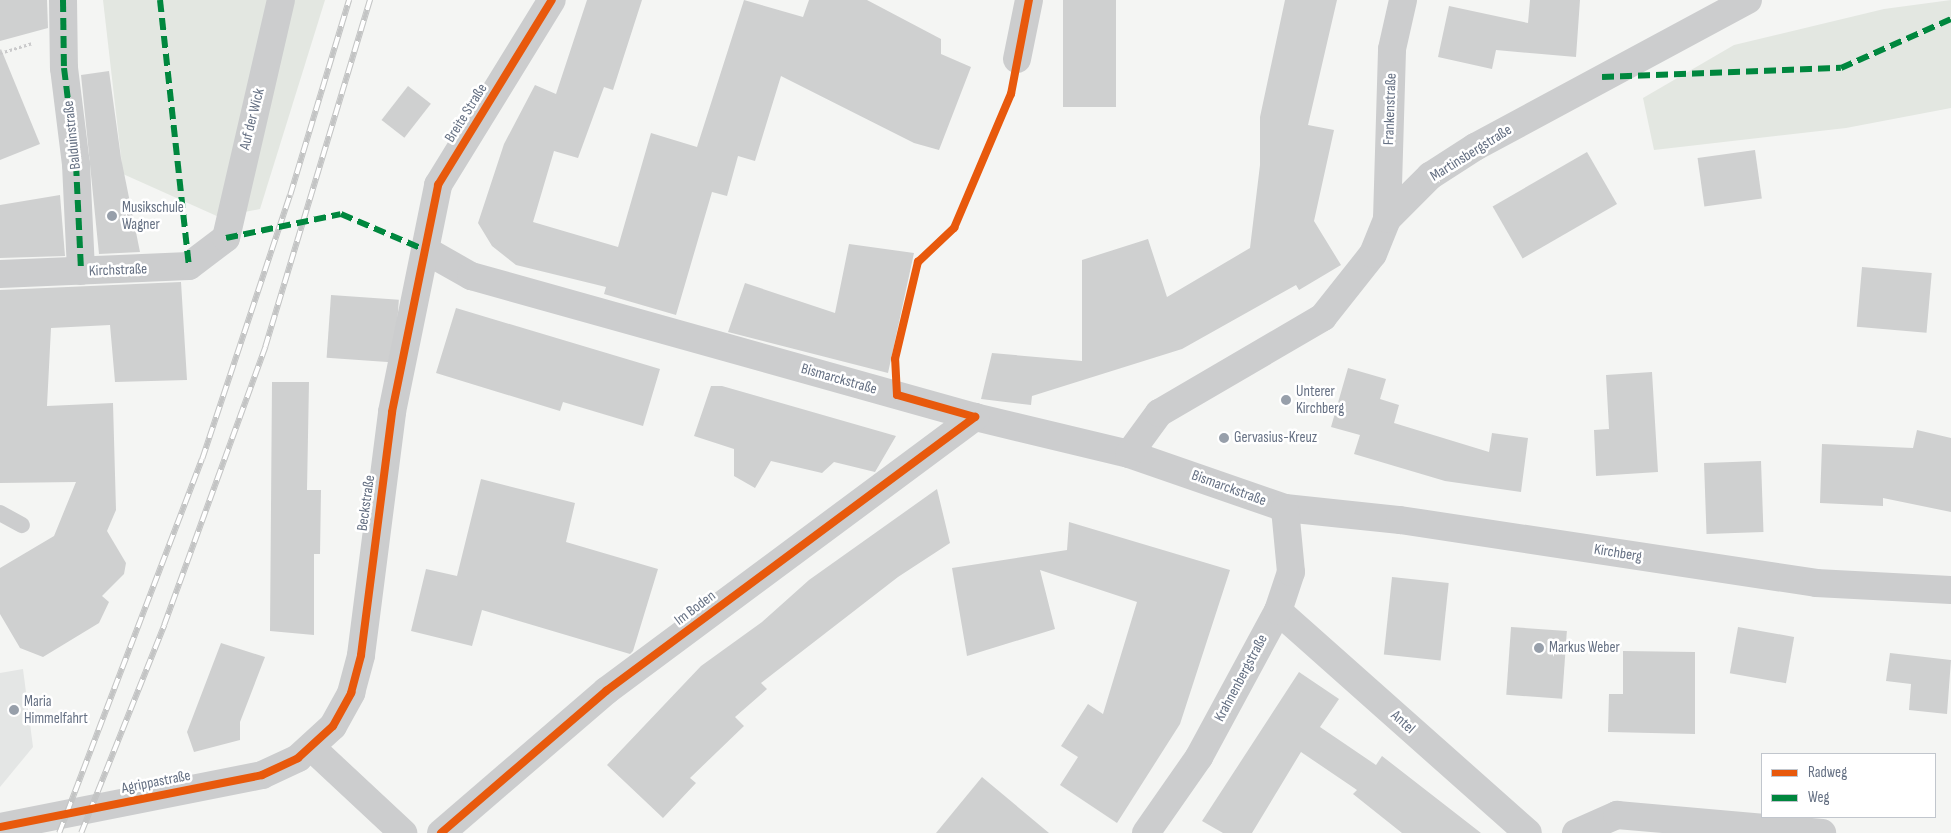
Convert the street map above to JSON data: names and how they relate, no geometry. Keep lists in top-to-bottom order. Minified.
{"streets":{"street":["Frankenstraße","Breite Straße","Auf der Wick","Balduinstraße","Martinsbergstraße","Kirchstraße","Bismarckstraße","Beckstraße","Kirchberg","Im Boden","Krahnenbergstraße","Antel","Agrippastraße"]},"crossings":[["Frankenstraße","Martinsbergstraße"],["Breite Straße","Bismarckstraße"],["Breite Straße","Beckstraße"],["Auf der Wick","Kirchstraße"],["Balduinstraße","Kirchstraße"],["Martinsbergstraße","Bismarckstraße"],["Bismarckstraße","Beckstraße"],["Bismarckstraße","Kirchberg"],["Bismarckstraße","Im Boden"],["Bismarckstraße","Krahnenbergstraße"],["Beckstraße","Agrippastraße"],["Kirchberg","Krahnenbergstraße"],["Krahnenbergstraße","Antel"]],"places":["Musikschule Wagner","Unterer Kirchberg","Gervasius-Kreuz","Markus Weber","Maria Himmelfahrt"],"legend":["Radweg","Weg"]}
